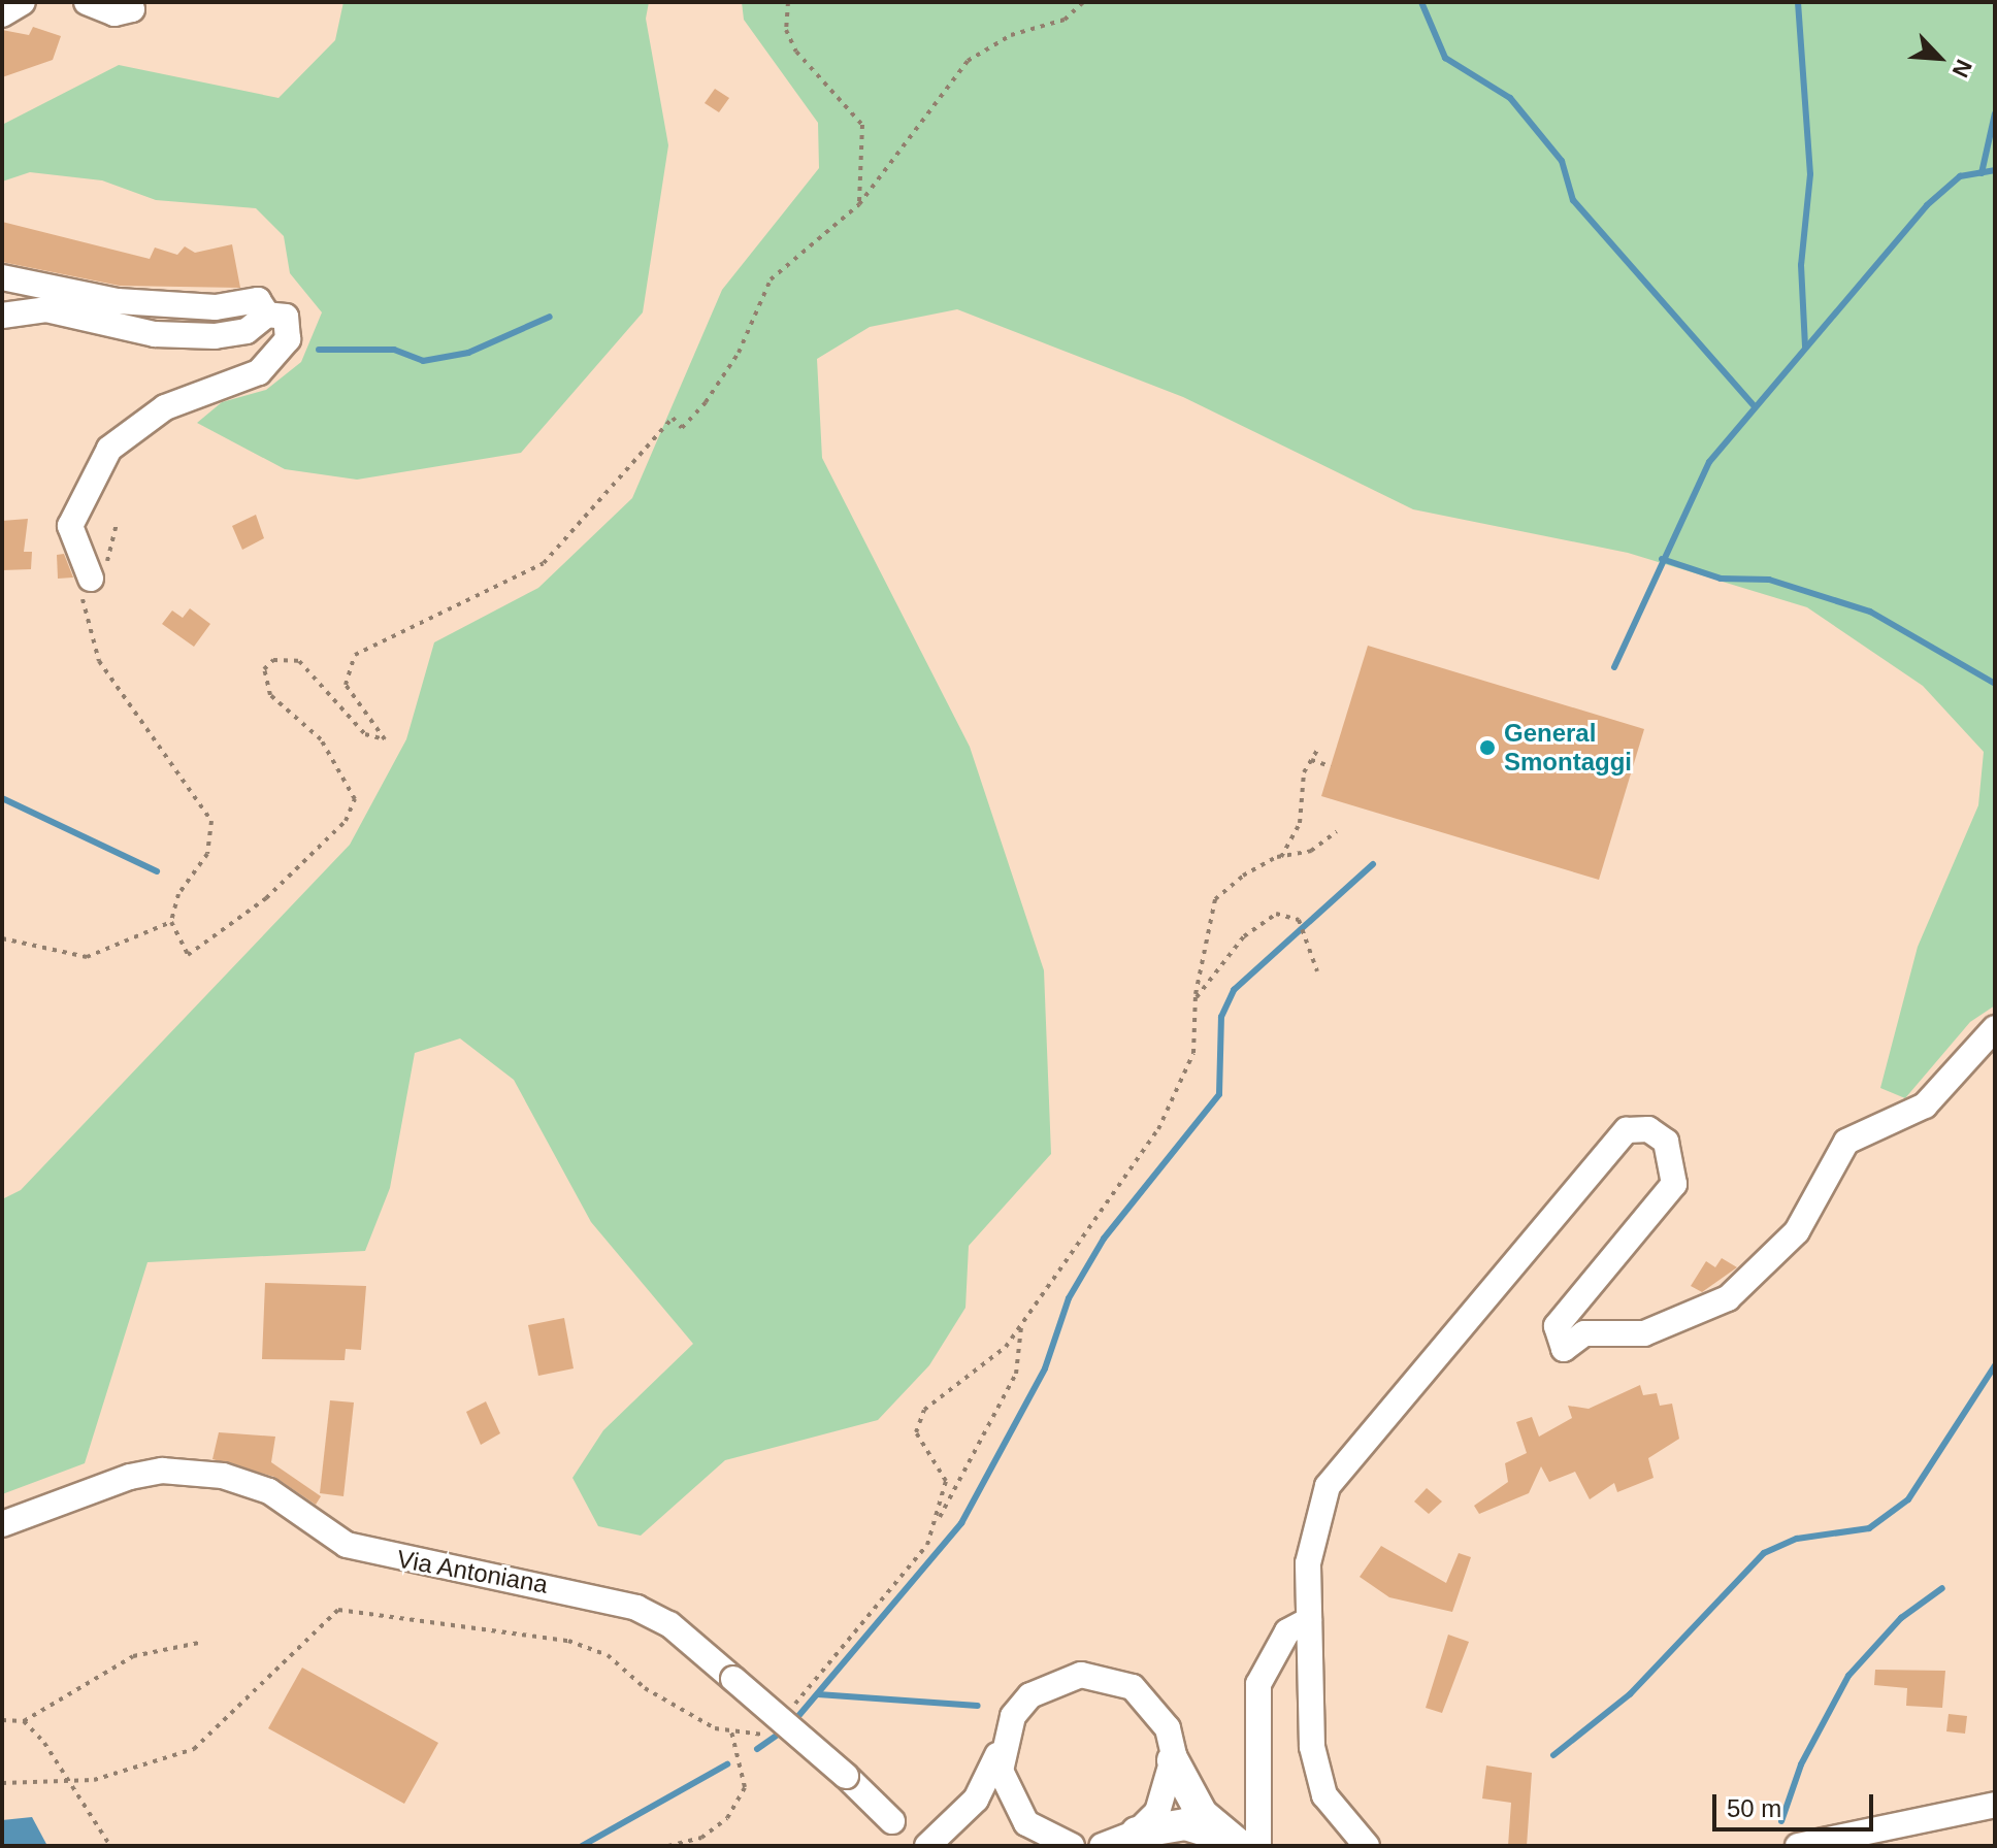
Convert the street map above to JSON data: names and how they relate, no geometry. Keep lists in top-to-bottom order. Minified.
{"streets":{"street":["Via Antoniana"]},"places":["General Smontaggi"],"scale_bar":"50 m","north":"bottom right"}
